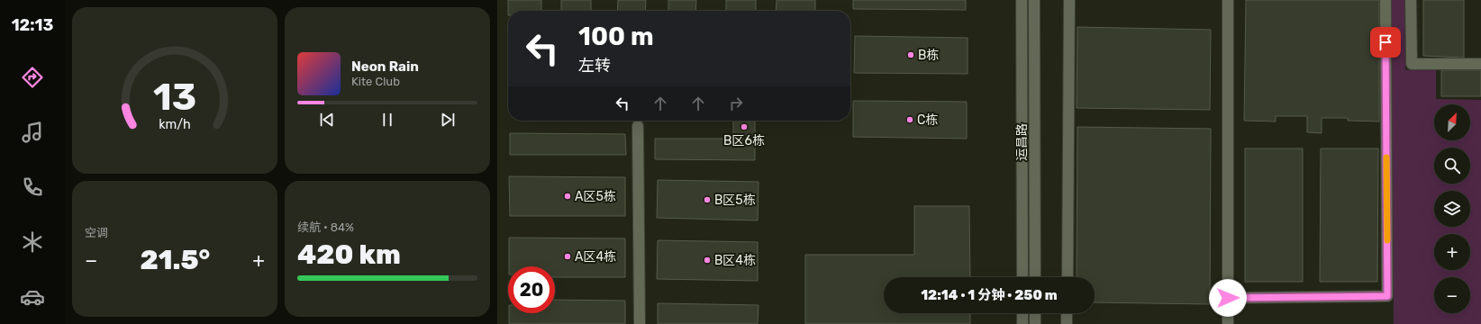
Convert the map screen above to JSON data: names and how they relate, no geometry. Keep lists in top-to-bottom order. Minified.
{"streets":{"street":["运昌路"]},"places":["B栋","C栋","B区6栋","A区5栋","B区5栋","A区4栋","B区4栋"],"north":"top right","page":{"tabs":"12:13","turn":["100 m","左转"],"song":["Neon Rain","Kite Club"],"map_buttons":["+","−"],"tile":["空调",["续航 · 84%","420 km"]],"heat":["−","21.5°","+"],"limit":"20","trip":"12:14 · 1 分钟 · 250 m","gauge":["13","km/h"]}}
